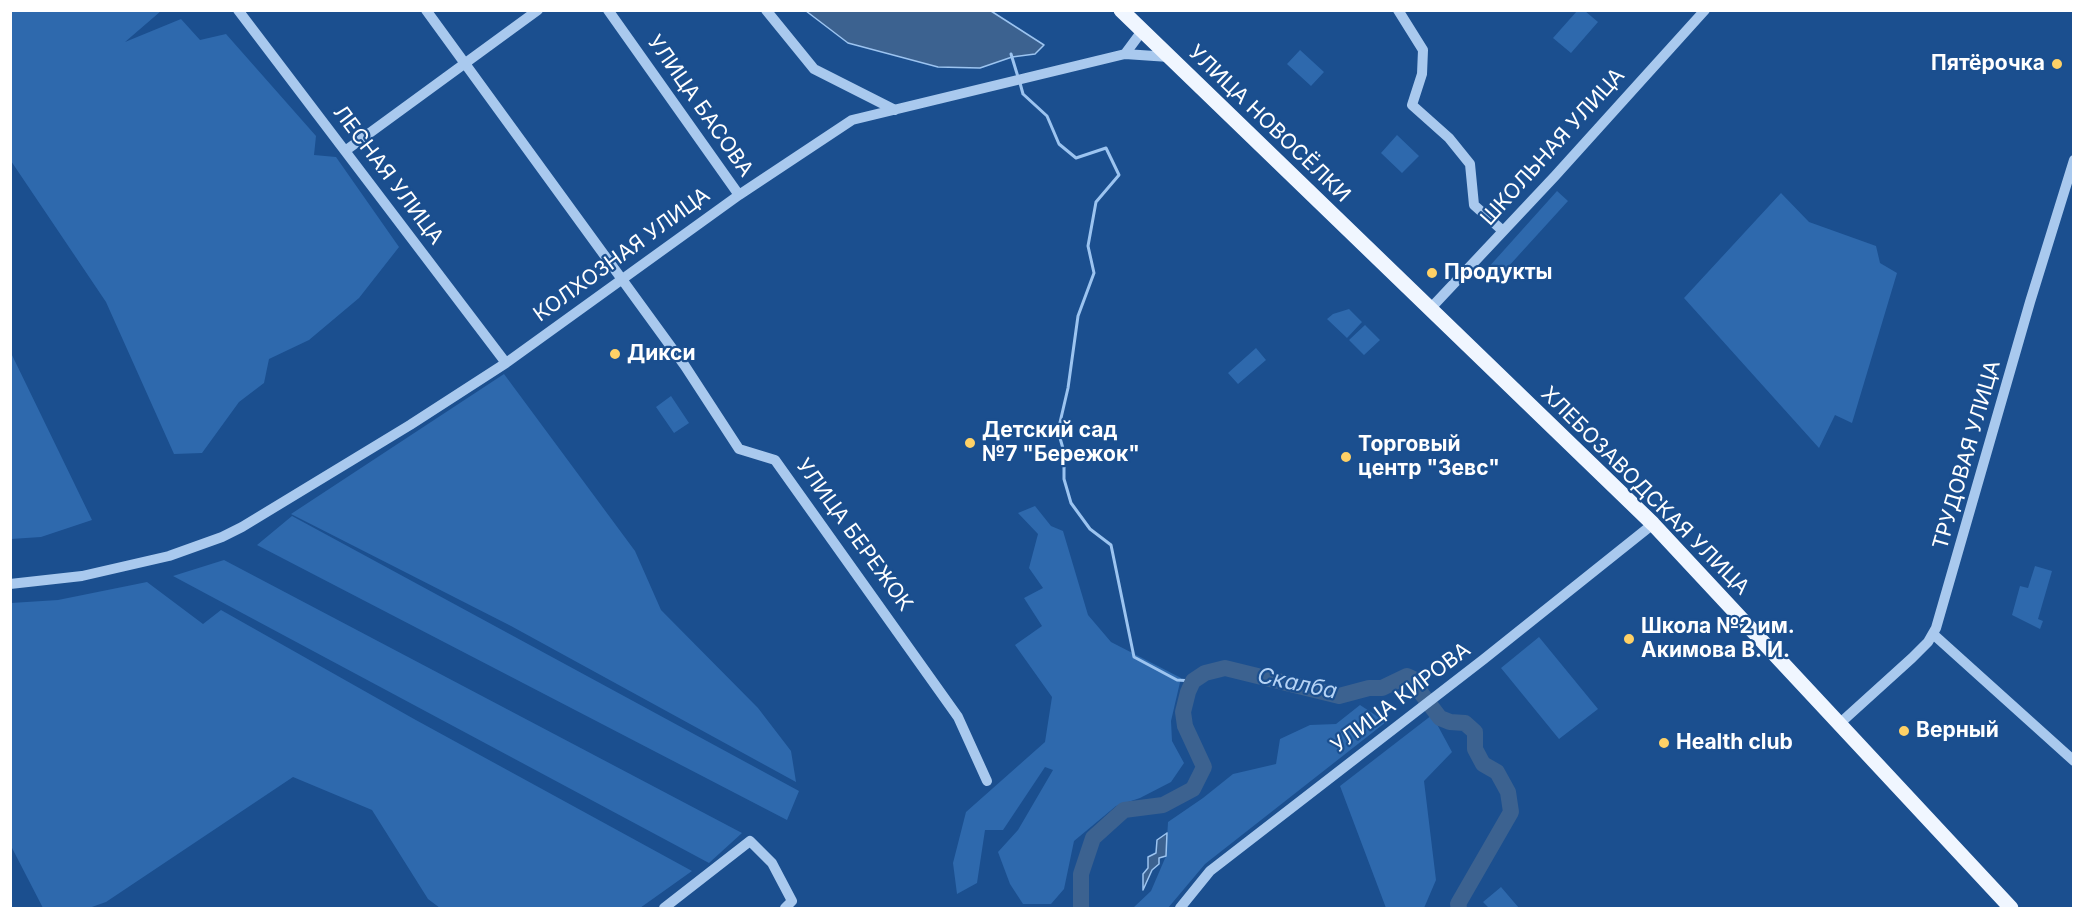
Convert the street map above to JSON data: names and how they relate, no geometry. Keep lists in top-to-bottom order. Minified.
{"streets":{"main road":["УЛИЦА НОВОСЁЛКИ","ХЛЕБОЗАВОДСКАЯ УЛИЦА"],"street":["УЛИЦА БАСОВА","ШКОЛЬНАЯ УЛИЦА","ЛЕСНАЯ УЛИЦА","КОЛХОЗНАЯ УЛИЦА","ТРУДОВАЯ УЛИЦА","УЛИЦА БЕРЕЖОК","УЛИЦА КИРОВА"]},"crossings":[["УЛИЦА БАСОВА","КОЛХОЗНАЯ УЛИЦА"],["УЛИЦА НОВОСЁЛКИ","КОЛХОЗНАЯ УЛИЦА"],["УЛИЦА НОВОСЁЛКИ","ХЛЕБОЗАВОДСКАЯ УЛИЦА"],["ШКОЛЬНАЯ УЛИЦА","ХЛЕБОЗАВОДСКАЯ УЛИЦА"],["ЛЕСНАЯ УЛИЦА","КОЛХОЗНАЯ УЛИЦА"],["КОЛХОЗНАЯ УЛИЦА","УЛИЦА БЕРЕЖОК"],["ТРУДОВАЯ УЛИЦА","ХЛЕБОЗАВОДСКАЯ УЛИЦА"],["ХЛЕБОЗАВОДСКАЯ УЛИЦА","УЛИЦА КИРОВА"]],"water":["Скалба"],"places":["Пятёрочка","Продукты","Дикси","Детский сад №7 \"Бережок\"","Торговый центр \"Зевс\"","Школа №2 им. Акимова В. И.","Верный","Health club"]}
